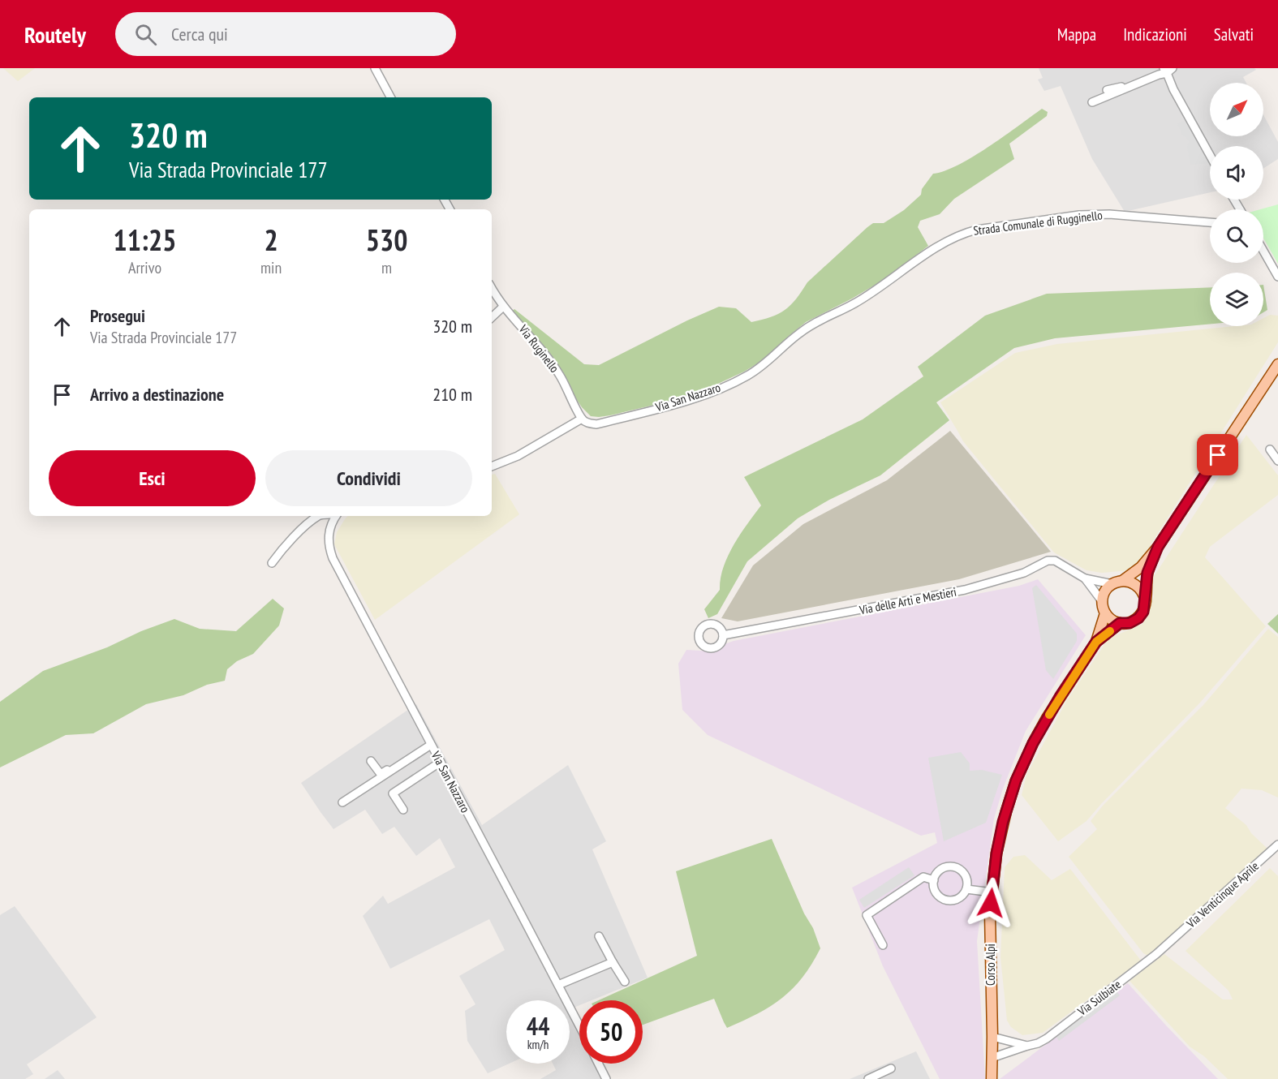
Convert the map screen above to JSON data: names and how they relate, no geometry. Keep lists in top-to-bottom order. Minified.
{"streets":{"main road":["Corso Alpi"],"street":["Strada Comunale di Rugginello","Via Ruginello","Via San Nazzaro","Via delle Arti e Mestieri","Via Venticinque Aprile","Via Sulbiate"]},"crossings":[["Strada Comunale di Rugginello","Via San Nazzaro"],["Via Ruginello","Via San Nazzaro"],["Via delle Arti e Mestieri","Corso Alpi"],["Via Venticinque Aprile","Via Sulbiate"],["Corso Alpi","Via Sulbiate"]],"north":"top right","page":{"header":"Routely","search":"Cerca qui","nav":["Mappa","Indicazioni","Salvati"],"turn":["320 m","Via Strada Provinciale 177"],"eta":["11:25","Arrivo","2","min","530","m"],"list":[{"name":"Prosegui","note":"Via Strada Provinciale 177","value":"320 m"},{"name":"Arrivo a destinazione","value":"210 m"}],"buttons":["Esci","Condividi"],"speed":"44 km/h","limit":"50"}}
